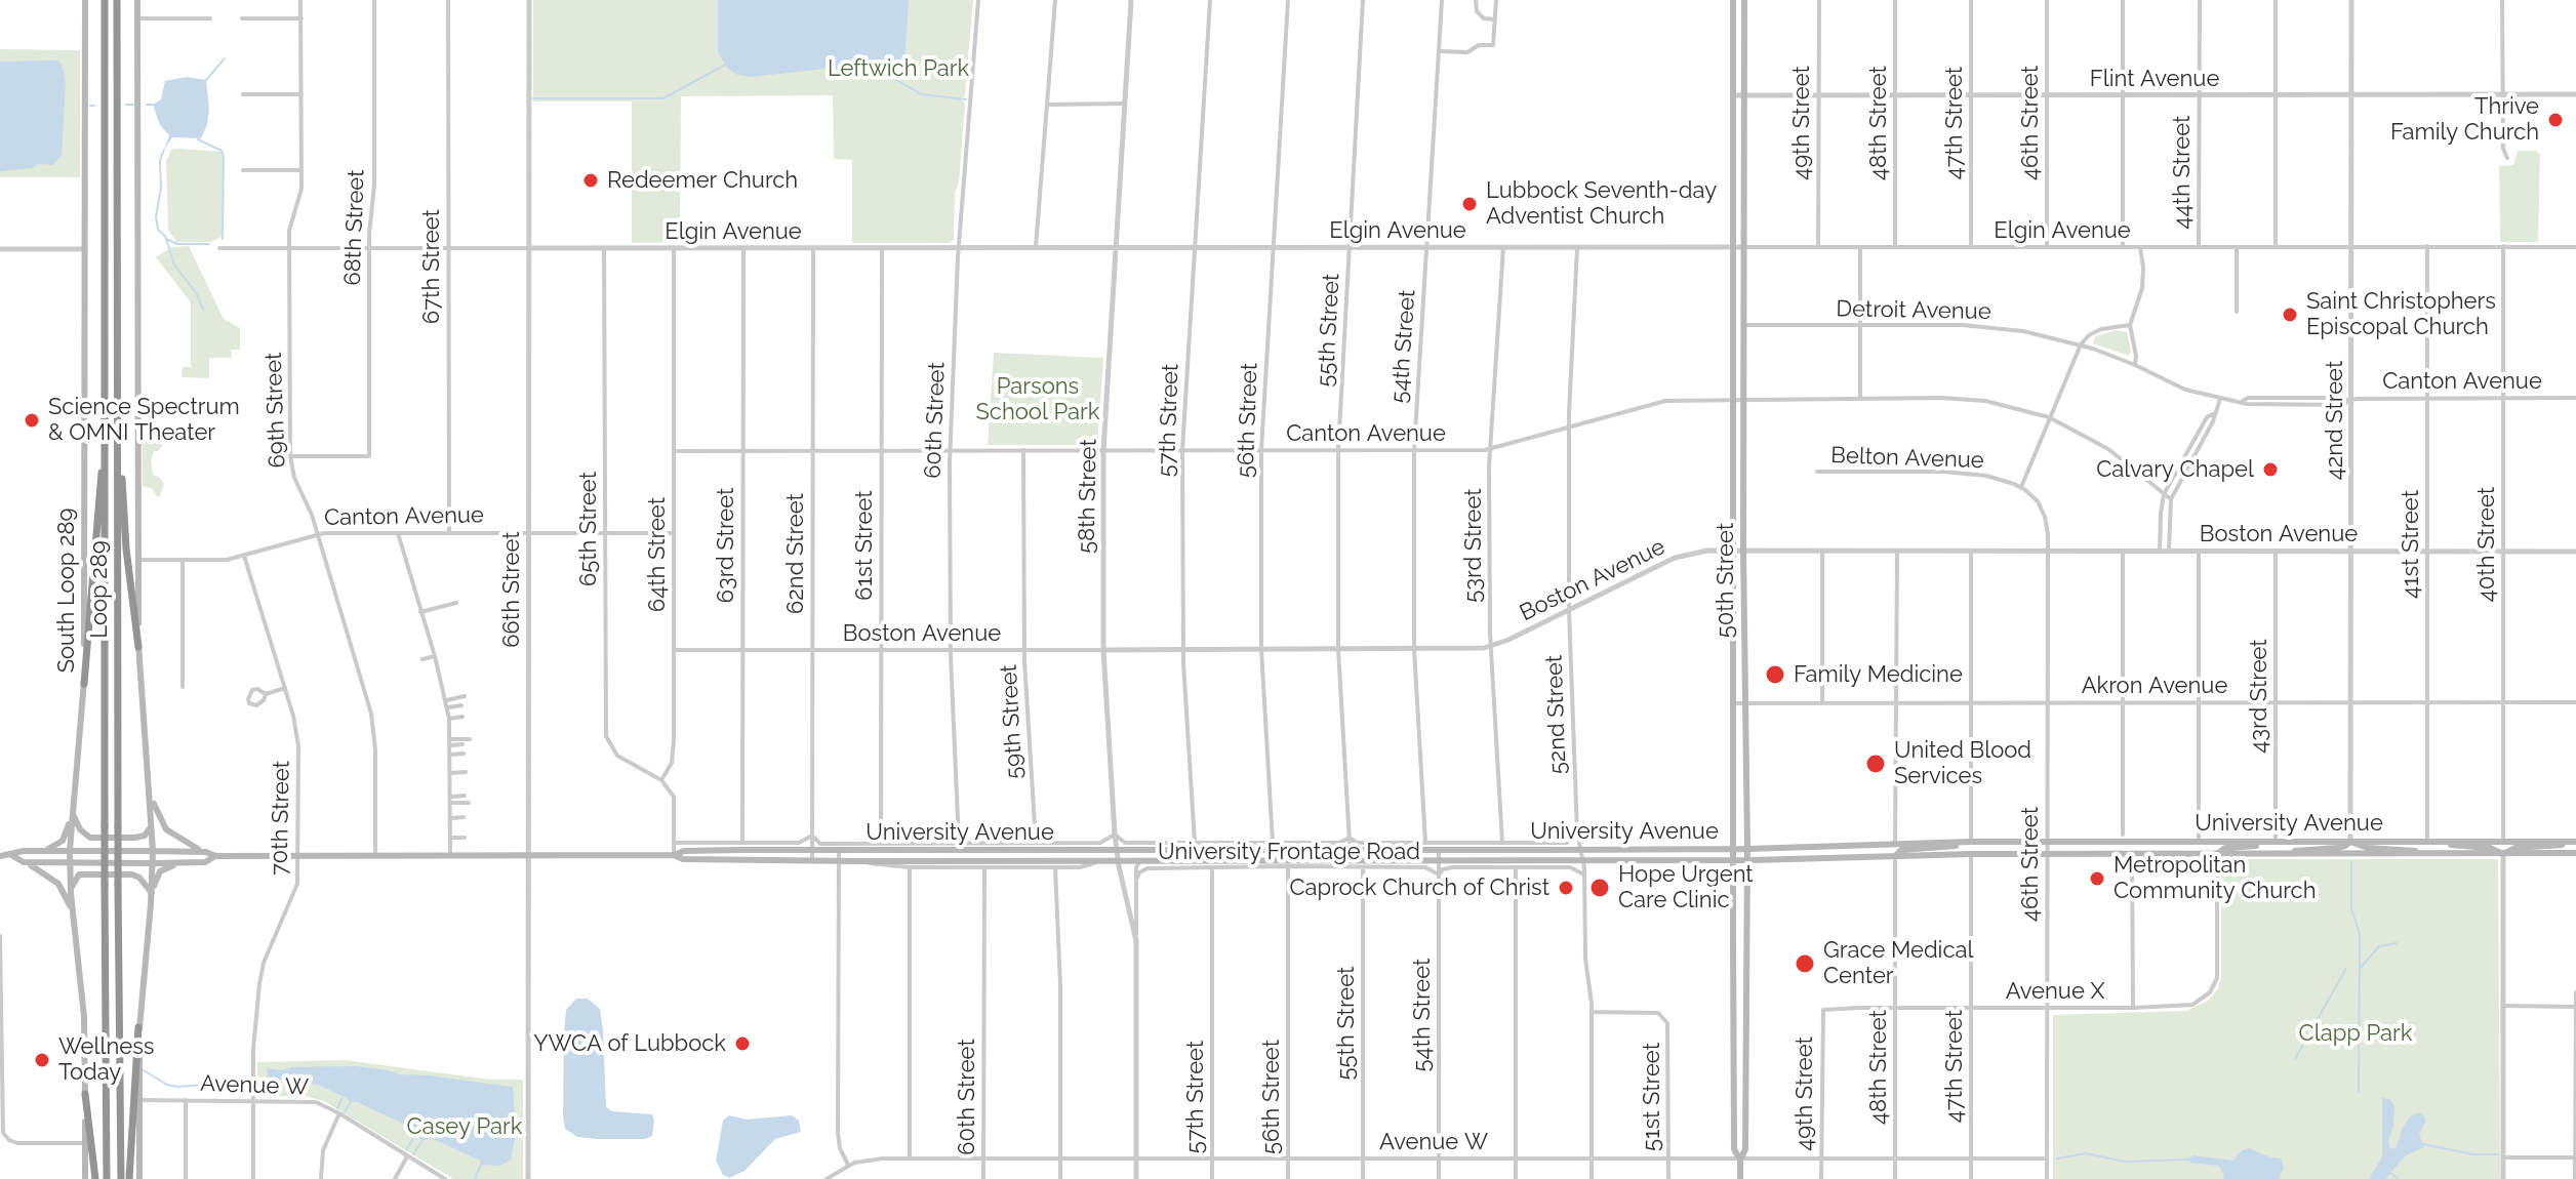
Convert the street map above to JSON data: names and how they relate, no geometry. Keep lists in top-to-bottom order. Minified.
{"streets":{"highway":["Loop 289"],"main road":["50th Street","South Loop 289","University Avenue"],"street":["Flint Avenue","49th Street","48th Street","47th Street","46th Street","44th Street","68th Street","Elgin Avenue","67th Street","Detroit Avenue","55th Street","54th Street","Canton Avenue","69th Street","60th Street","57th Street","56th Street","42nd Street","Belton Avenue","58th Street","65th Street","Boston Avenue","41st Street","40th Street","63rd Street","61st Street","53rd Street","62nd Street","64th Street","66th Street","Akron Avenue","43rd Street","52nd Street","59th Street","70th Street","University Frontage Road","Avenue X","Avenue W","51st Street"]},"crossings":[["Flint Avenue","49th Street"],["Flint Avenue","48th Street"],["Flint Avenue","47th Street"],["Flint Avenue","46th Street"],["Flint Avenue","44th Street"],["Flint Avenue","42nd Street"],["Flint Avenue","50th Street"],["49th Street","Elgin Avenue"],["49th Street","Avenue X"],["49th Street","Avenue W"],["48th Street","Elgin Avenue"],["48th Street","University Avenue"],["48th Street","Avenue X"],["48th Street","Avenue W"],["47th Street","Elgin Avenue"],["47th Street","University Avenue"],["47th Street","Avenue X"],["47th Street","Avenue W"],["46th Street","Elgin Avenue"],["46th Street","Boston Avenue"],["46th Street","Akron Avenue"],["46th Street","University Avenue"],["46th Street","Avenue X"],["46th Street","Avenue W"],["44th Street","Elgin Avenue"],["68th Street","Elgin Avenue"],["68th Street","69th Street"],["Elgin Avenue","67th Street"],["Elgin Avenue","55th Street"],["Elgin Avenue","54th Street"],["Elgin Avenue","69th Street"],["Elgin Avenue","60th Street"],["Elgin Avenue","57th Street"],["Elgin Avenue","56th Street"],["Elgin Avenue","42nd Street"],["Elgin Avenue","58th Street"],["Elgin Avenue","65th Street"],["Elgin Avenue","41st Street"],["Elgin Avenue","40th Street"],["Elgin Avenue","63rd Street"],["Elgin Avenue","61st Street"],["Elgin Avenue","53rd Street"],["Elgin Avenue","62nd Street"],["Elgin Avenue","64th Street"],["Elgin Avenue","50th Street"],["Elgin Avenue","66th Street"],["Elgin Avenue","52nd Street"],["67th Street","Canton Avenue"],["Detroit Avenue","Canton Avenue"],["Detroit Avenue","50th Street"],["55th Street","Canton Avenue"],["55th Street","Boston Avenue"],["55th Street","University Avenue"],["55th Street","University Frontage Road"],["55th Street","Avenue W"],["54th Street","Canton Avenue"],["54th Street","Boston Avenue"],["54th Street","University Avenue"],["54th Street","University Frontage Road"],["54th Street","Avenue W"],["Canton Avenue","69th Street"],["Canton Avenue","60th Street"],["Canton Avenue","57th Street"],["Canton Avenue","56th Street"],["Canton Avenue","42nd Street"],["Canton Avenue","58th Street"],["Canton Avenue","65th Street"],["Canton Avenue","41st Street"],["Canton Avenue","40th Street"],["Canton Avenue","63rd Street"],["Canton Avenue","61st Street"],["Canton Avenue","53rd Street"],["Canton Avenue","62nd Street"],["Canton Avenue","64th Street"],["Canton Avenue","50th Street"],["Canton Avenue","66th Street"],["Canton Avenue","52nd Street"],["Canton Avenue","59th Street"],["Canton Avenue","70th Street"],["69th Street","University Avenue"],["60th Street","Boston Avenue"],["60th Street","University Frontage Road"],["60th Street","Avenue W"],["57th Street","Boston Avenue"],["57th Street","University Frontage Road"],["57th Street","Avenue W"],["56th Street","Boston Avenue"],["56th Street","University Frontage Road"],["56th Street","Avenue W"],["42nd Street","Boston Avenue"],["42nd Street","Akron Avenue"],["42nd Street","University Avenue"],["58th Street","Boston Avenue"],["58th Street","University Avenue"],["58th Street","University Frontage Road"],["58th Street","Avenue W"],["65th Street","64th Street"],["Boston Avenue","41st Street"],["Boston Avenue","40th Street"],["Boston Avenue","63rd Street"],["Boston Avenue","61st Street"],["Boston Avenue","53rd Street"],["Boston Avenue","62nd Street"],["Boston Avenue","64th Street"],["Boston Avenue","50th Street"],["Boston Avenue","43rd Street"],["Boston Avenue","52nd Street"],["Boston Avenue","59th Street"],["41st Street","Akron Avenue"],["41st Street","University Avenue"],["40th Street","Akron Avenue"],["40th Street","University Avenue"],["63rd Street","University Frontage Road"],["61st Street","University Frontage Road"],["53rd Street","University Frontage Road"],["62nd Street","University Avenue"],["62nd Street","University Frontage Road"],["50th Street","Akron Avenue"],["50th Street","University Avenue"],["50th Street","Avenue W"],["66th Street","University Avenue"],["South Loop 289","University Avenue"],["Akron Avenue","43rd Street"],["43rd Street","University Avenue"],["52nd Street","University Avenue"],["52nd Street","University Frontage Road"],["52nd Street","Avenue W"],["52nd Street","51st Street"],["59th Street","University Frontage Road"],["70th Street","University Avenue"],["70th Street","Avenue W"],["University Avenue","Avenue X"],["Avenue W","51st Street"]],"parks":["Leftwich Park","Parsons School Park","Clapp Park","Casey Park"],"places":["Thrive Family Church","Redeemer Church","Lubbock Seventh-day Adventist Church","Saint Christophers Episcopal Church","Science Spectrum & OMNI Theater","Calvary Chapel","Family Medicine","United Blood Services","Metropolitan Community Church","Caprock Church of Christ","Hope Urgent Care Clinic","Grace Medical Center","YWCA of Lubbock","Wellness Today"]}
